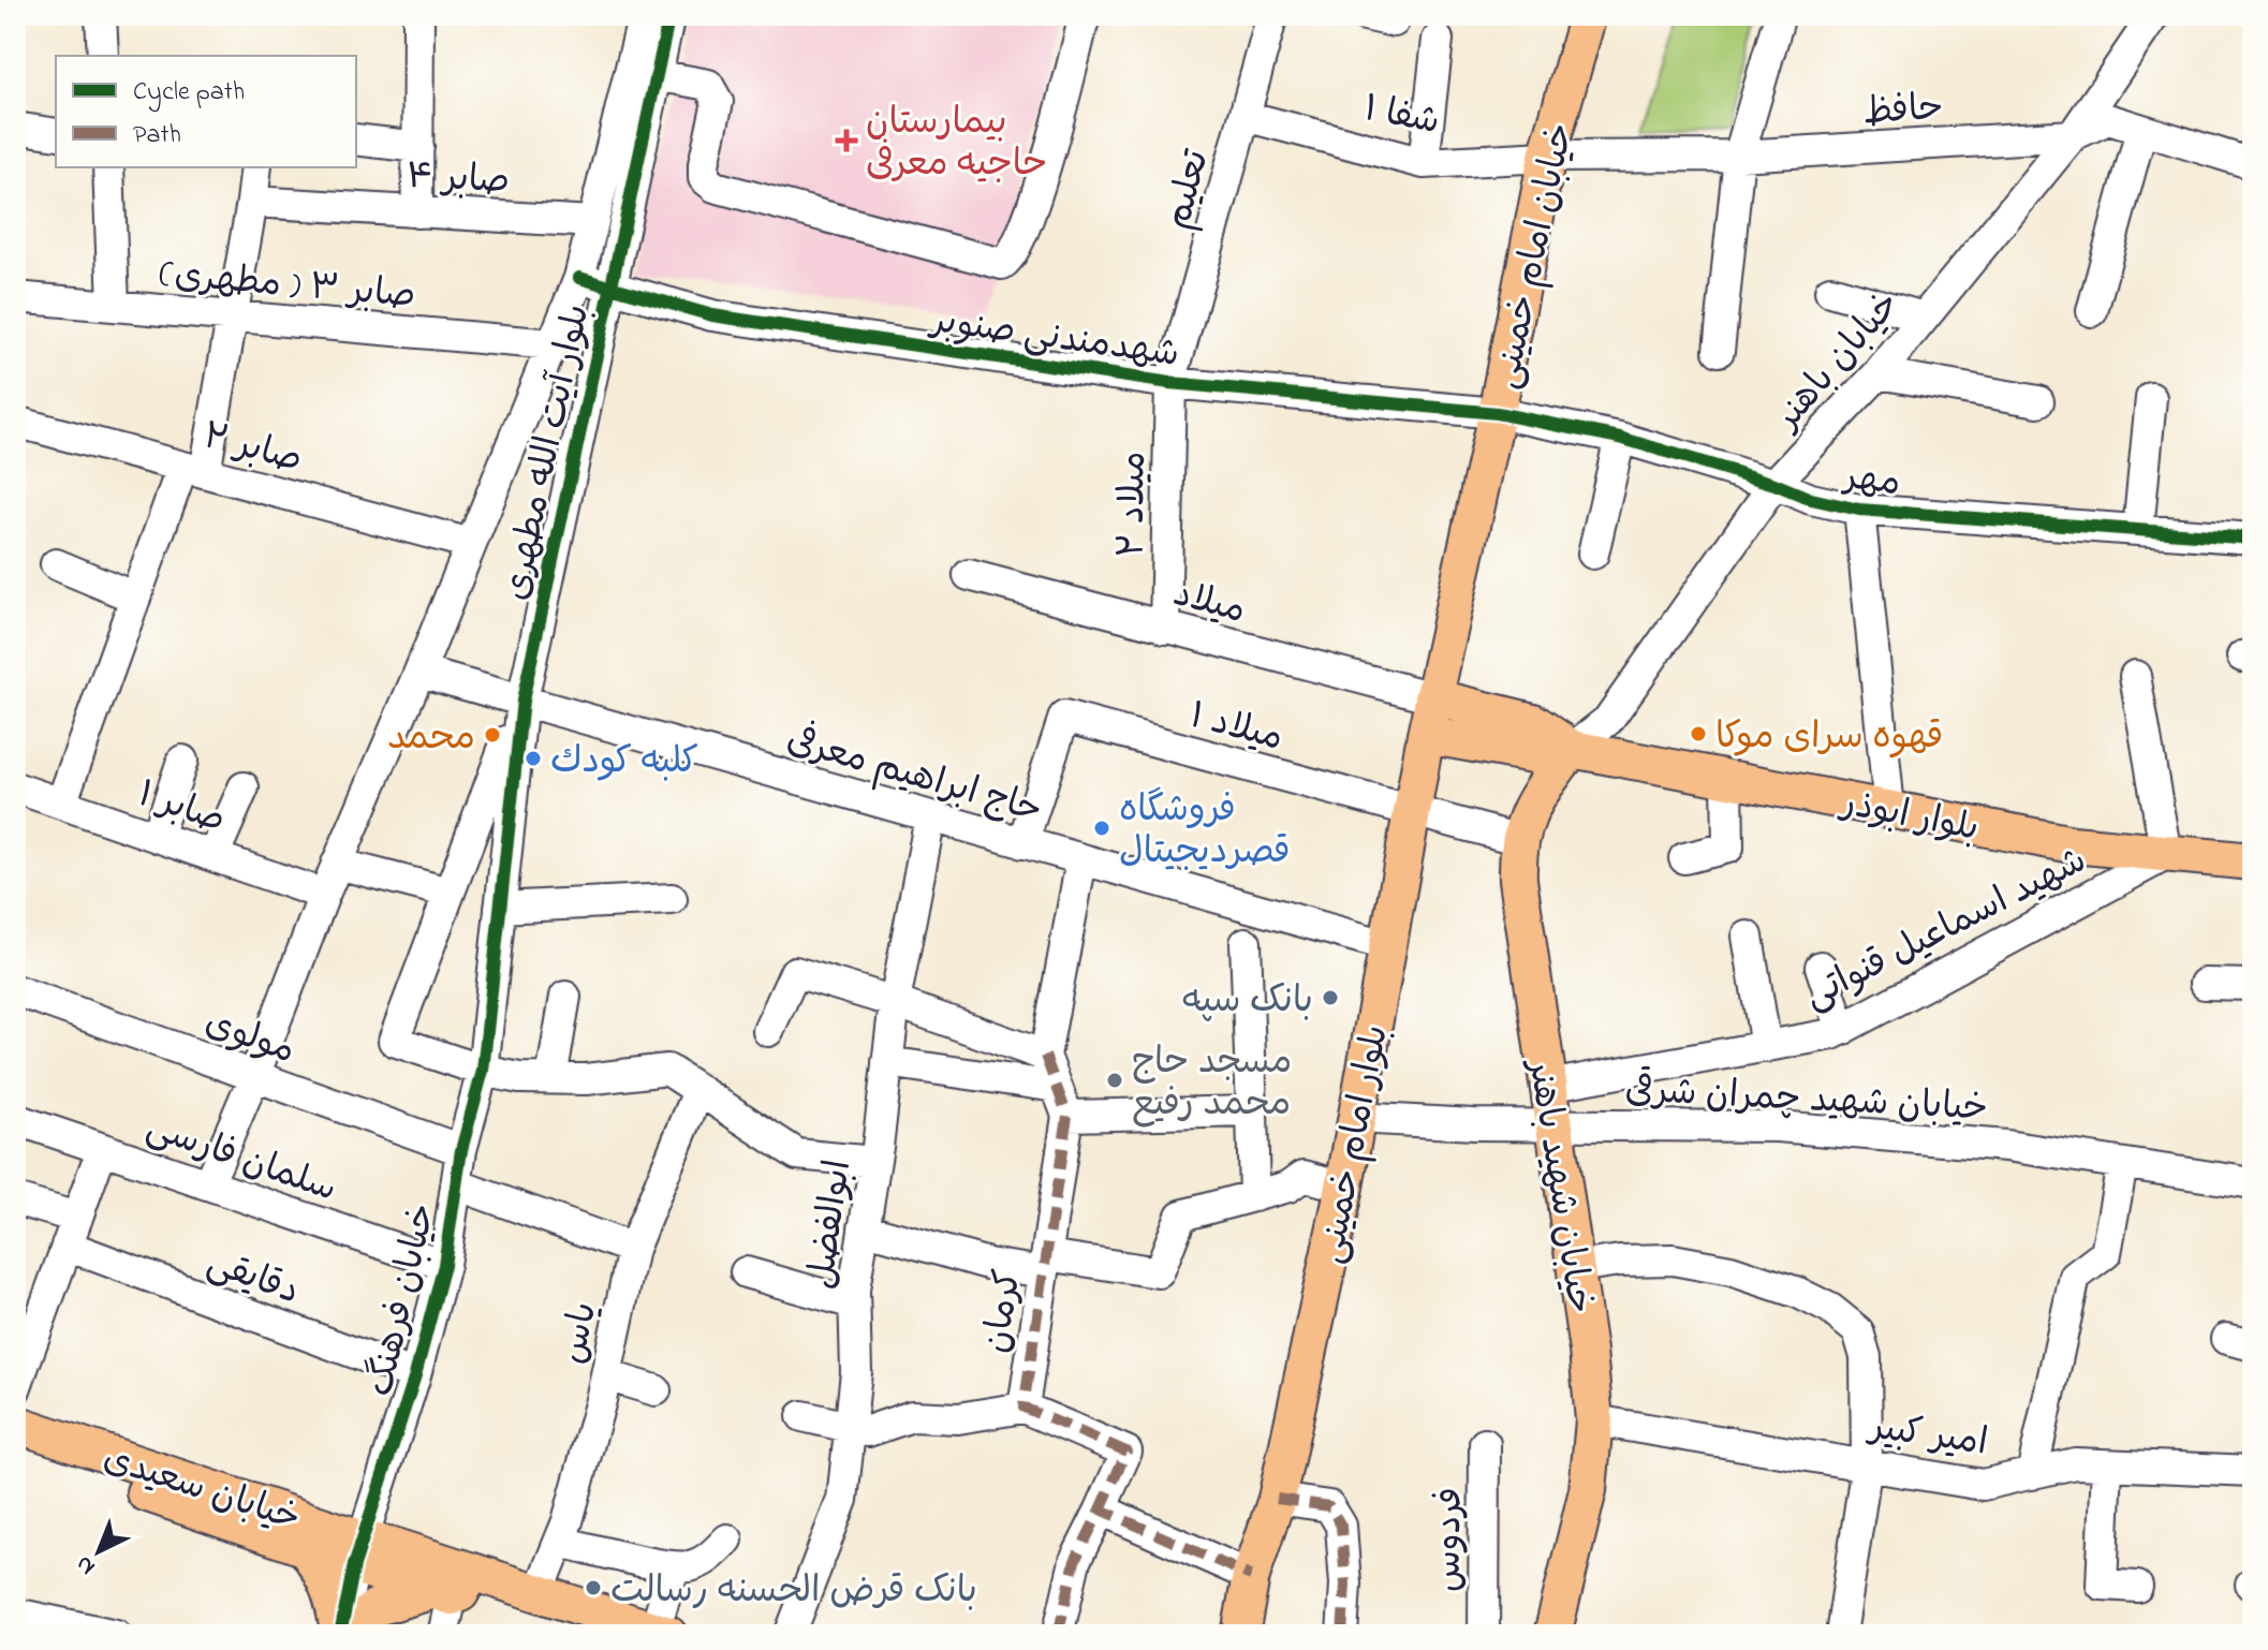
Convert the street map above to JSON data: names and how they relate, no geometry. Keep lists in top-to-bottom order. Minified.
{"streets":{"main road":["خیابان امام خمینی","بلوار ابوذر","بلوار امام خمینی","خیابان شهید باهنر","خیابان سعیدی"],"street":["حافظ","شفا ۱","صابر ۴","تعلیم","صابر ۳ ( مطهری)","شهدمندنی صنوبر","خیابان باهنر","صابر ۲","بلوار آیت الله مطهری","مهر","میلاد ۲","میلاد","میلاد ۱","حاج ابراهیم معرفی","صابر ۱","شهید اسماعیل قنواتی","مولوی","خیابان شهید چمران شرقی","سلمان فارسی","ابوالفضل","دقایقی","خیابان فرهنگ","کرمان","یاس","امیر کبیر","فردوس"]},"crossings":[["حافظ","شفا ۱"],["حافظ","خیابان امام خمینی"],["حافظ","خیابان باهنر"],["شفا ۱","تعلیم"],["شفا ۱","خیابان امام خمینی"],["صابر ۴","بلوار آیت الله مطهری"],["تعلیم","شهدمندنی صنوبر"],["تعلیم","میلاد ۲"],["خیابان امام خمینی","شهدمندنی صنوبر"],["خیابان امام خمینی","مهر"],["خیابان امام خمینی","میلاد"],["خیابان امام خمینی","بلوار امام خمینی"],["صابر ۳ ( مطهری)","بلوار آیت الله مطهری"],["شهدمندنی صنوبر","بلوار آیت الله مطهری"],["شهدمندنی صنوبر","مهر"],["شهدمندنی صنوبر","میلاد ۲"],["خیابان باهنر","مهر"],["خیابان باهنر","بلوار ابوذر"],["خیابان باهنر","خیابان شهید باهنر"],["صابر ۲","بلوار آیت الله مطهری"],["بلوار آیت الله مطهری","حاج ابراهیم معرفی"],["بلوار آیت الله مطهری","صابر ۱"],["بلوار آیت الله مطهری","مولوی"],["بلوار آیت الله مطهری","سلمان فارسی"],["بلوار آیت الله مطهری","خیابان فرهنگ"],["میلاد ۲","میلاد"],["میلاد","بلوار امام خمینی"],["میلاد ۱","حاج ابراهیم معرفی"],["میلاد ۱","بلوار امام خمینی"],["میلاد ۱","خیابان شهید باهنر"],["حاج ابراهیم معرفی","بلوار امام خمینی"],["حاج ابراهیم معرفی","ابوالفضل"],["حاج ابراهیم معرفی","خیابان فرهنگ"],["بلوار ابوذر","شهید اسماعیل قنواتی"],["بلوار ابوذر","خیابان شهید باهنر"],["شهید اسماعیل قنواتی","خیابان شهید باهنر"],["مولوی","خیابان فرهنگ"],["خیابان شهید چمران شرقی","بلوار امام خمینی"],["خیابان شهید چمران شرقی","خیابان شهید باهنر"],["سلمان فارسی","خیابان فرهنگ"],["خیابان شهید باهنر","امیر کبیر"],["دقایقی","خیابان فرهنگ"],["خیابان فرهنگ","خیابان سعیدی"]],"places":{"health":["بیمارستان حاجیه معرفی"],"other":["قهوه سرای موکا","محمد","كلبه كودك","فروشگاه قصردیجیتال","بانک سپه","مسجد حاج محمد رفیع","بانک قرض الحسنه رسالت"]},"legend":["Cycle path","Path"],"north":"bottom left"}
